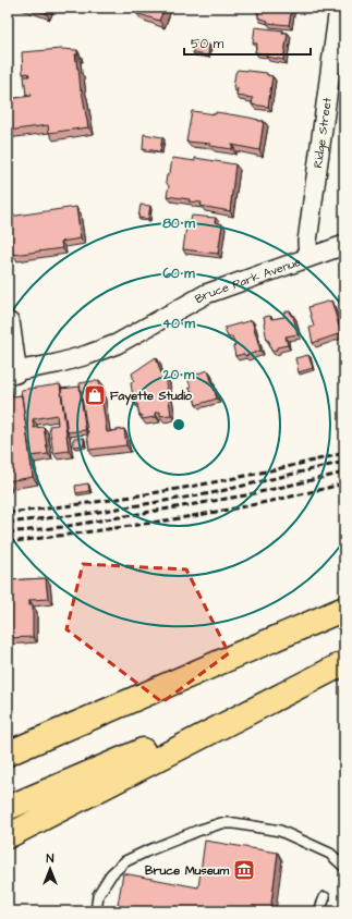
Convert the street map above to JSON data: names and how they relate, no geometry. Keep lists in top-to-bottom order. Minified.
{"streets":{"street":["Ridge Street","Bruce Park Avenue"]},"crossings":[["Ridge Street","Bruce Park Avenue"]],"places":{"shop":["Fayette Studio"],"museum":["Bruce Museum"]},"scale_bar":"50 m","north":"top","rings":["80 m","60 m","40 m","20 m"]}
